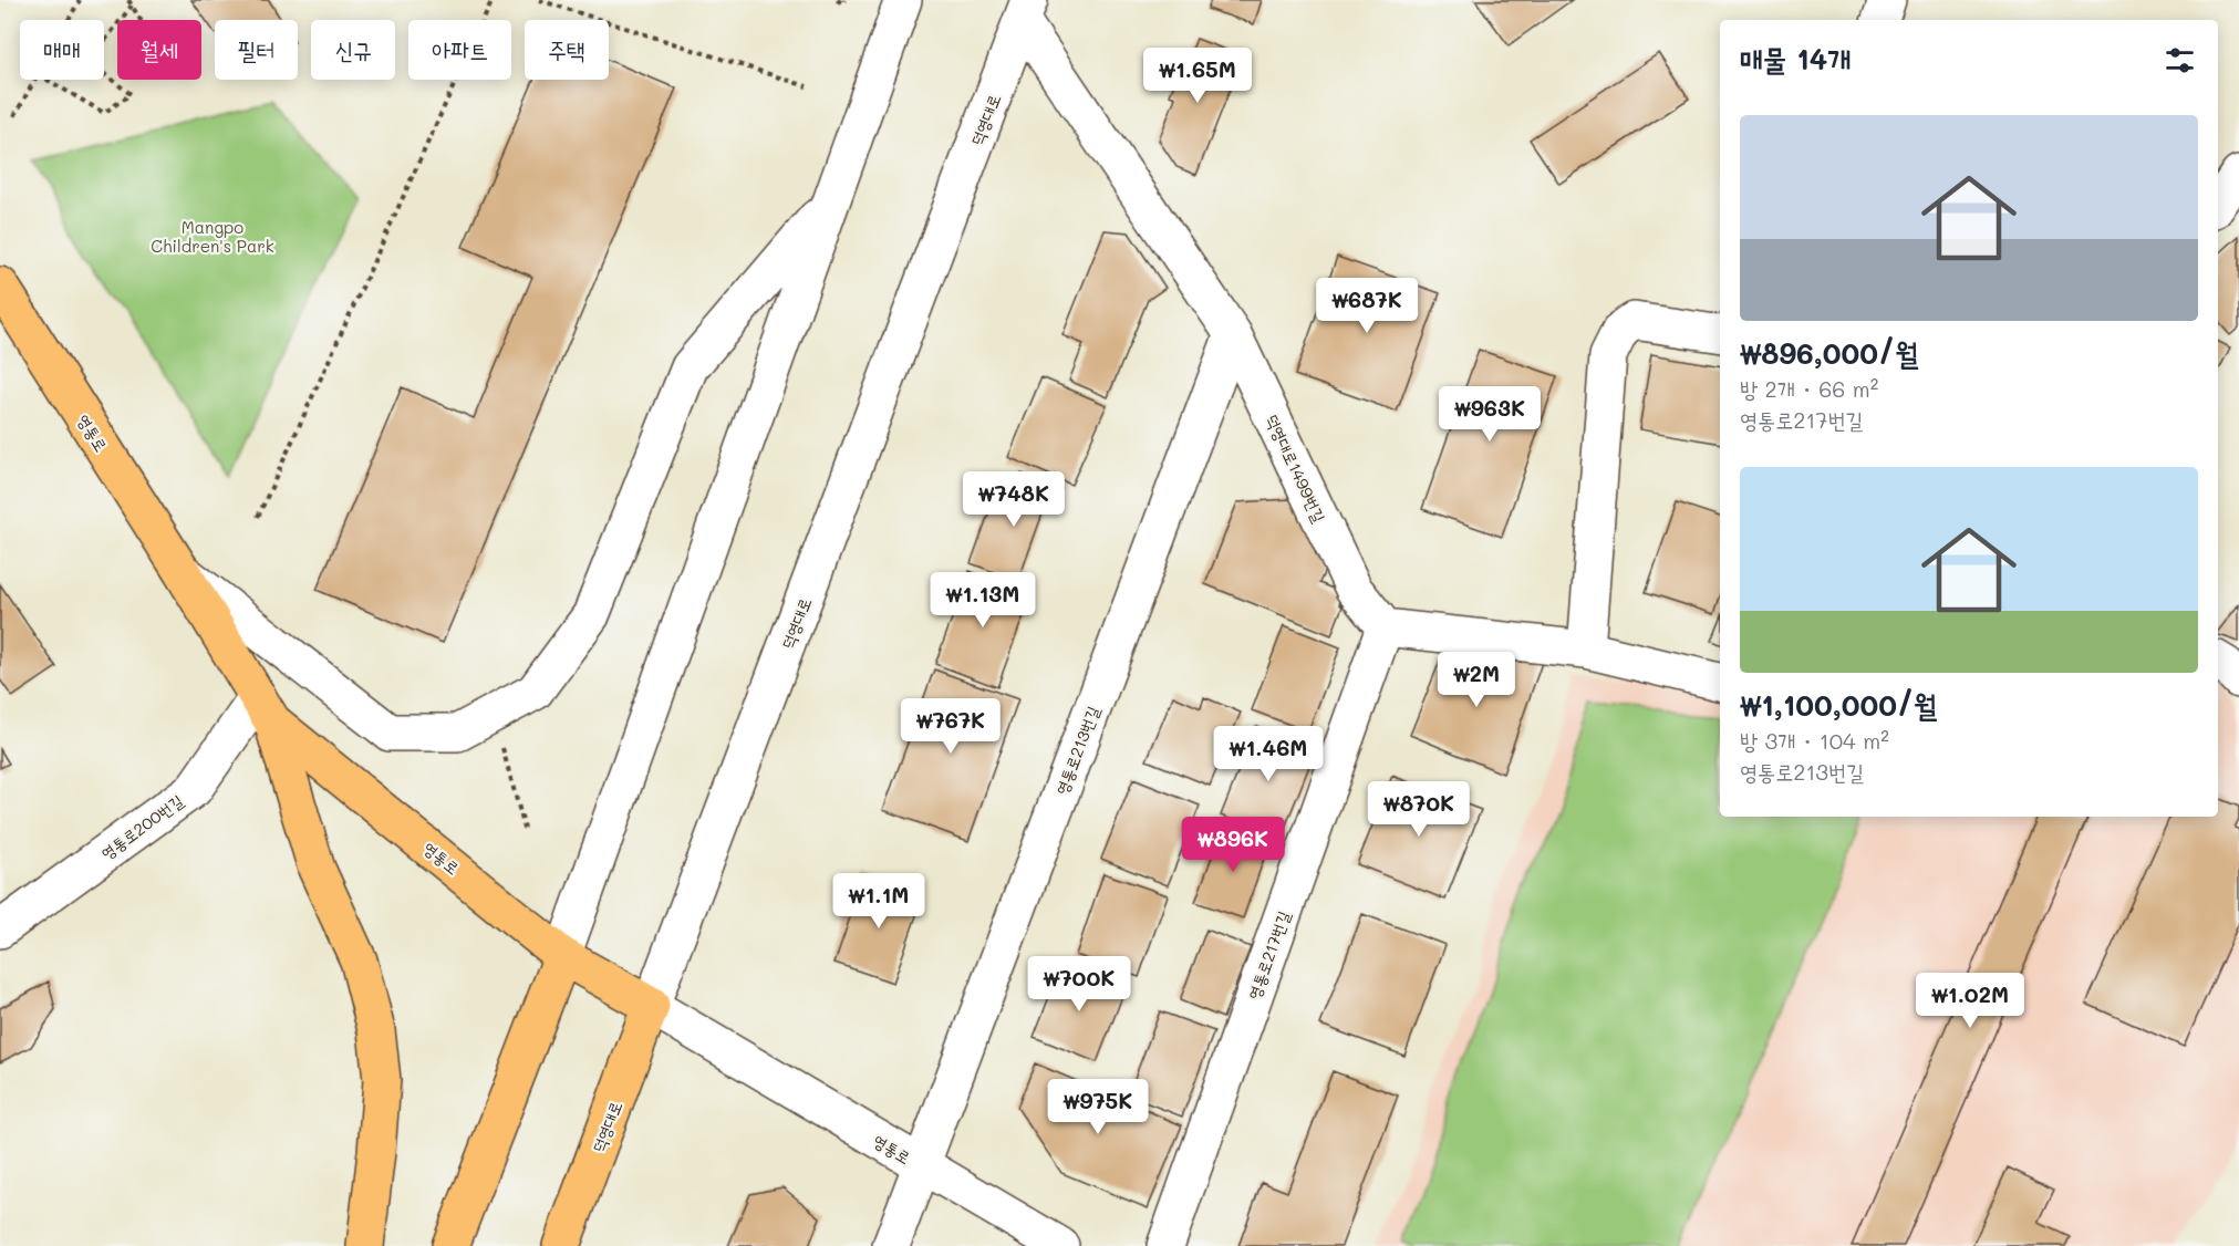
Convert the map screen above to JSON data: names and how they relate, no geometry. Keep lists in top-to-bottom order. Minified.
{"streets":{"main road":["덕영대로","영통로"],"street":["덕영대로1499번길","영통로213번길","영통로200번길","영통로217번길"]},"crossings":[["덕영대로","영통로"],["덕영대로","덕영대로1499번길"],["영통로","영통로213번길"],["영통로","영통로200번길"],["덕영대로1499번길","영통로213번길"],["덕영대로1499번길","영통로217번길"]],"parks":["Mangpo Children's Park"],"page":{"chip":["매매","월세","필터","신규","아파트","주택"],"heading":"매물 14개","price":["₩1.65M","₩687K","₩963K","₩748K","₩1.13M","₩2M","₩767K","₩1.46M","₩870K","₩896K","₩1.1M","₩700K","₩1.02M","₩975K"],"list":[{"name":"₩896,000/월","note":"방 2개 · 66 m² · 영통로217번길"},{"name":"₩1,100,000/월","note":"방 3개 · 104 m² · 영통로213번길"}]}}
